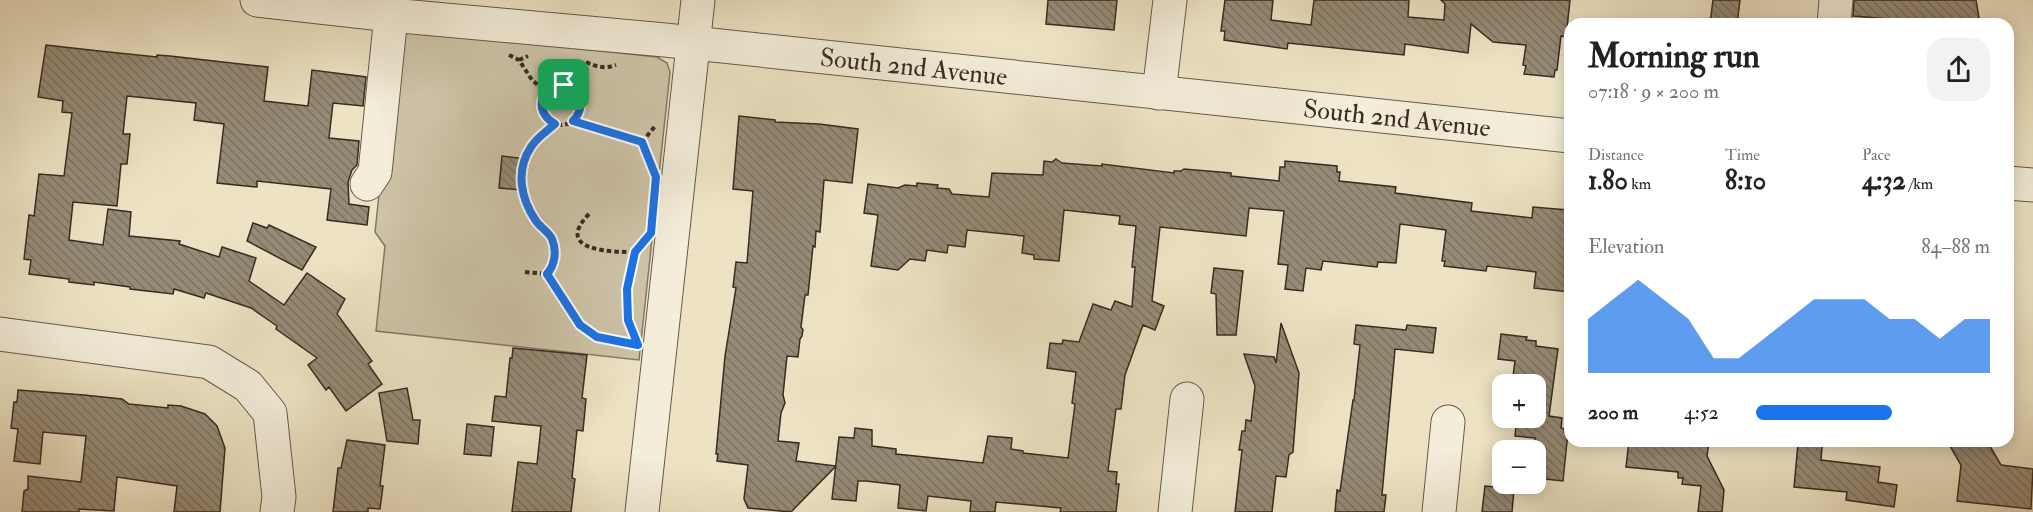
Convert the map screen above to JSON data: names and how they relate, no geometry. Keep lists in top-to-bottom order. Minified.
{"streets":{"street":["South 2nd Avenue"]},"page":{"heading":["Morning run","07:18 · 9 × 200 m"],"stats":[["Distance","1.80 km"],["Time","8:10"],["Pace","4:32 /km"]],"chart":["Elevation","84–88 m"],"map_buttons":["+","−"],"list":[{"name":"200 m","note":"4:52"}]}}
